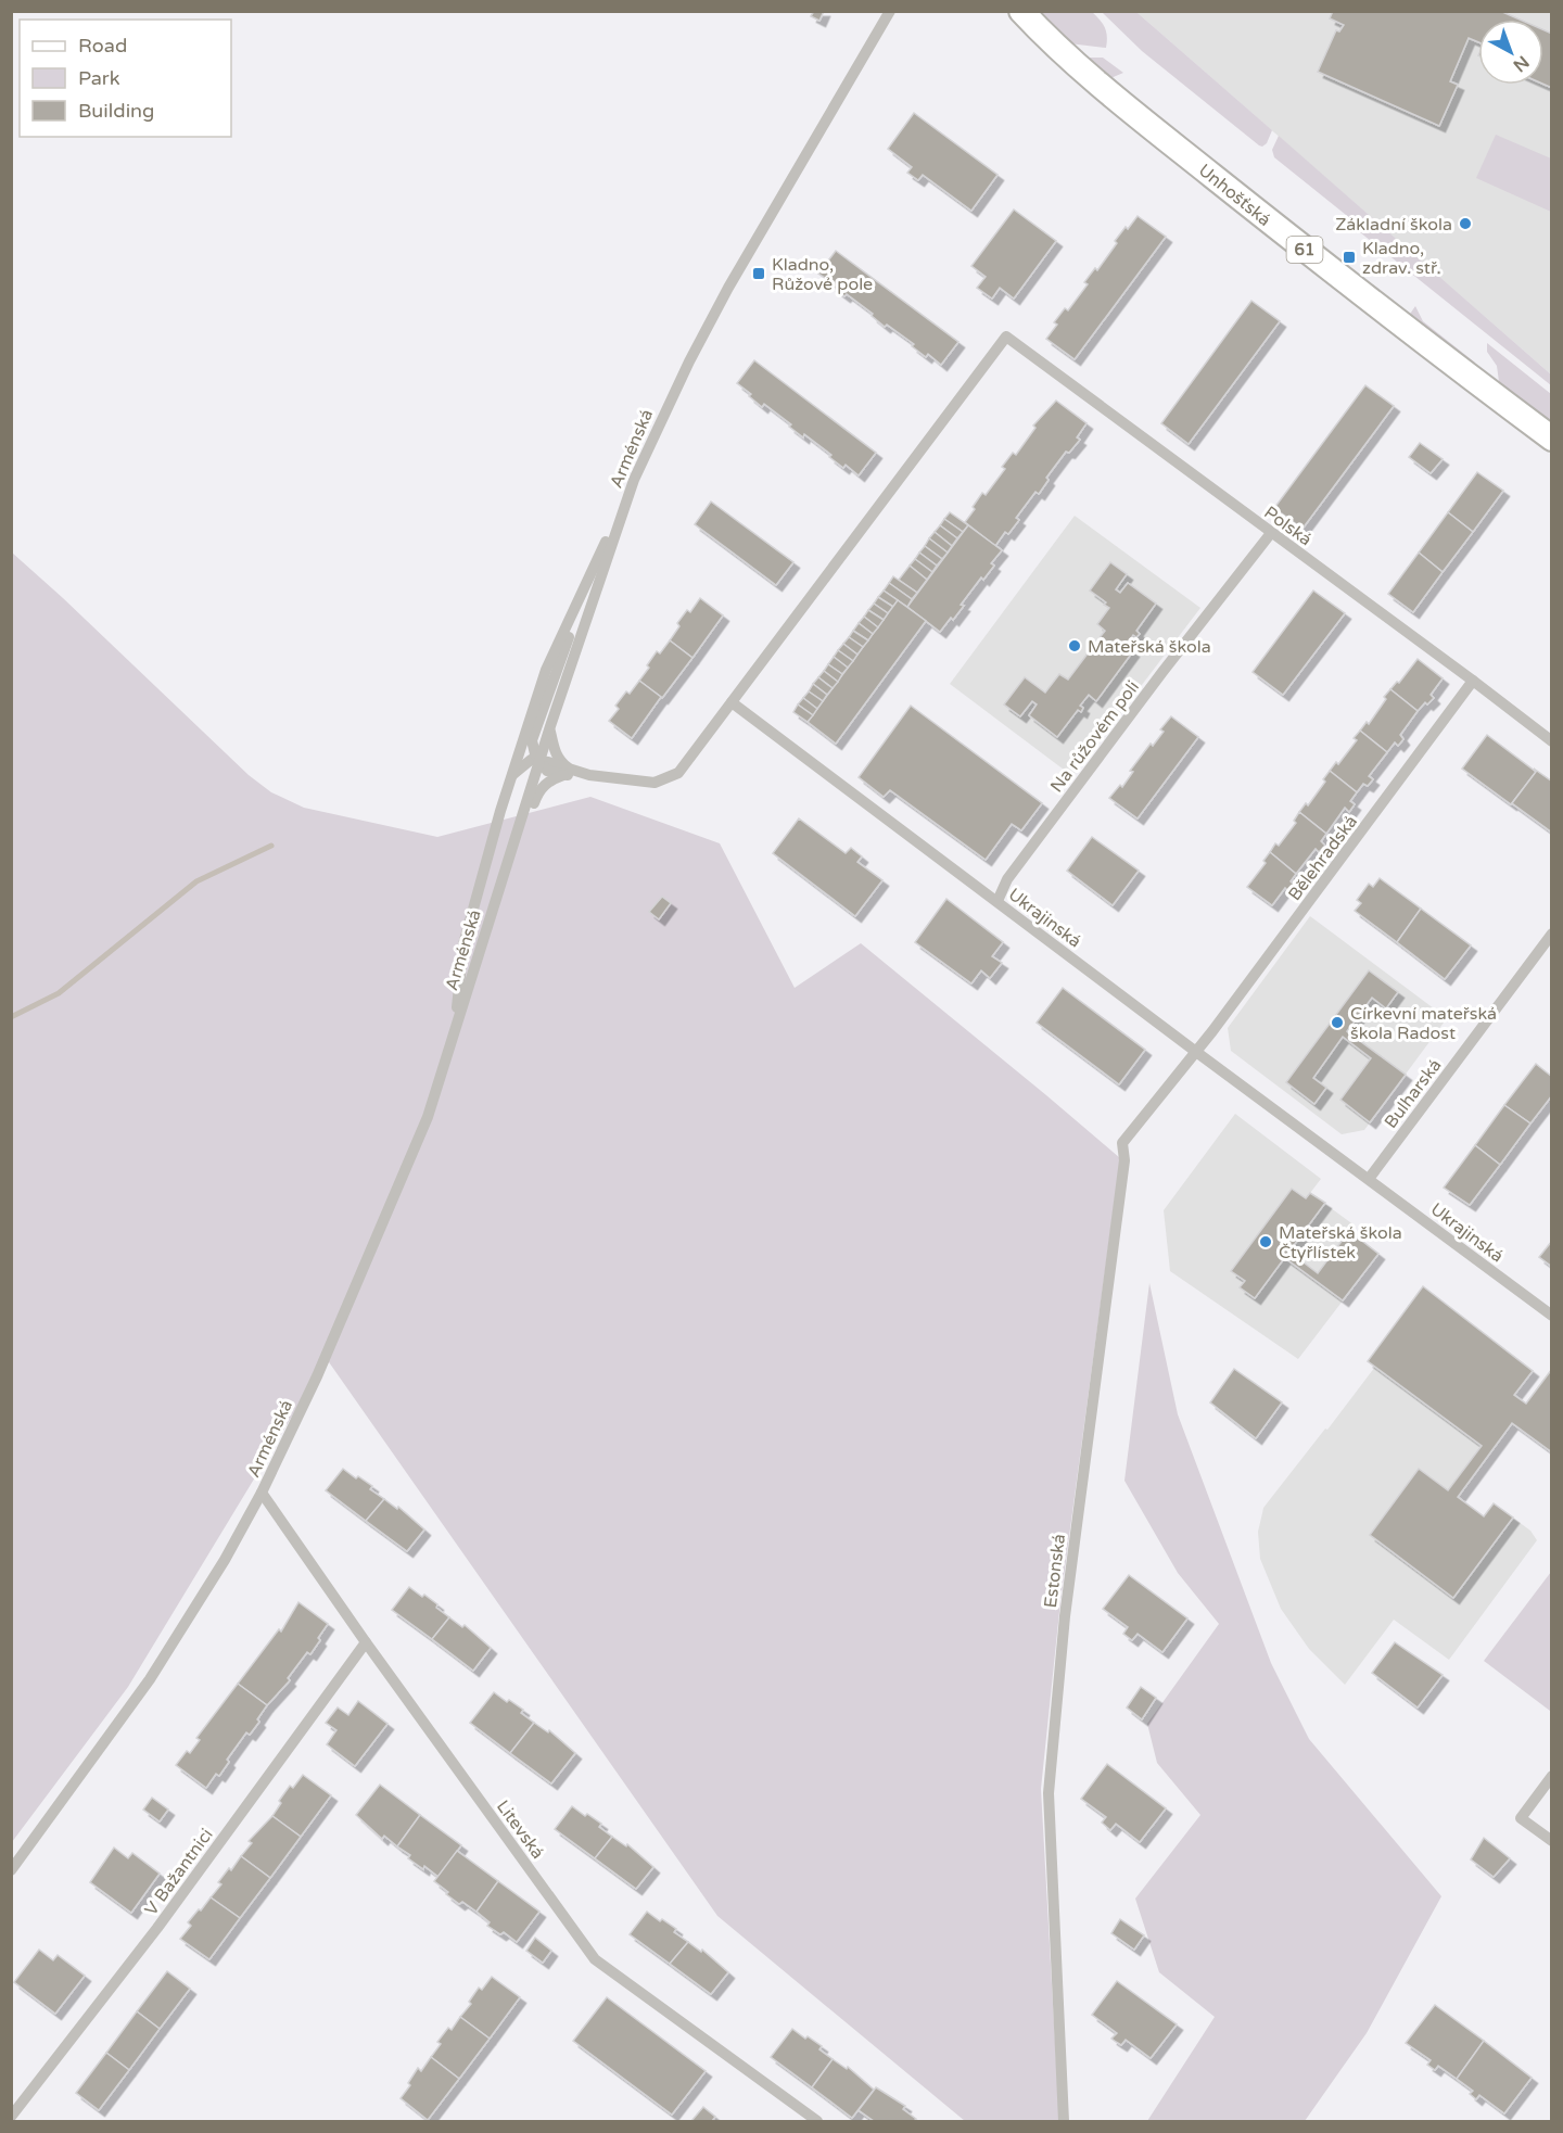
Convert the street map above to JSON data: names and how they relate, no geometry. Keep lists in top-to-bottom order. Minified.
{"streets":{"main road":["Unhošťská","61"],"street":["Arménská","Polská","Na růžovém poli","Bělehradská","Ukrajinská","Bulharská","Estonská","Litevská","V Bažantnici"]},"crossings":[["Arménská","Litevská"],["Polská","Na růžovém poli"],["Polská","Bělehradská"],["Polská","Ukrajinská"],["Na růžovém poli","Ukrajinská"],["Bělehradská","Ukrajinská"],["Bělehradská","Estonská"],["Ukrajinská","Bulharská"],["Ukrajinská","Estonská"],["Litevská","V Bažantnici"]],"places":{"other":["Základní škola","Mateřská škola","Církevní mateřská škola Radost","Mateřská škola Čtyřlístek"],"transit":["Kladno, zdrav. stř.","Kladno, Růžové pole"]},"legend":["Road","Park","Building"],"north":"bottom right"}
